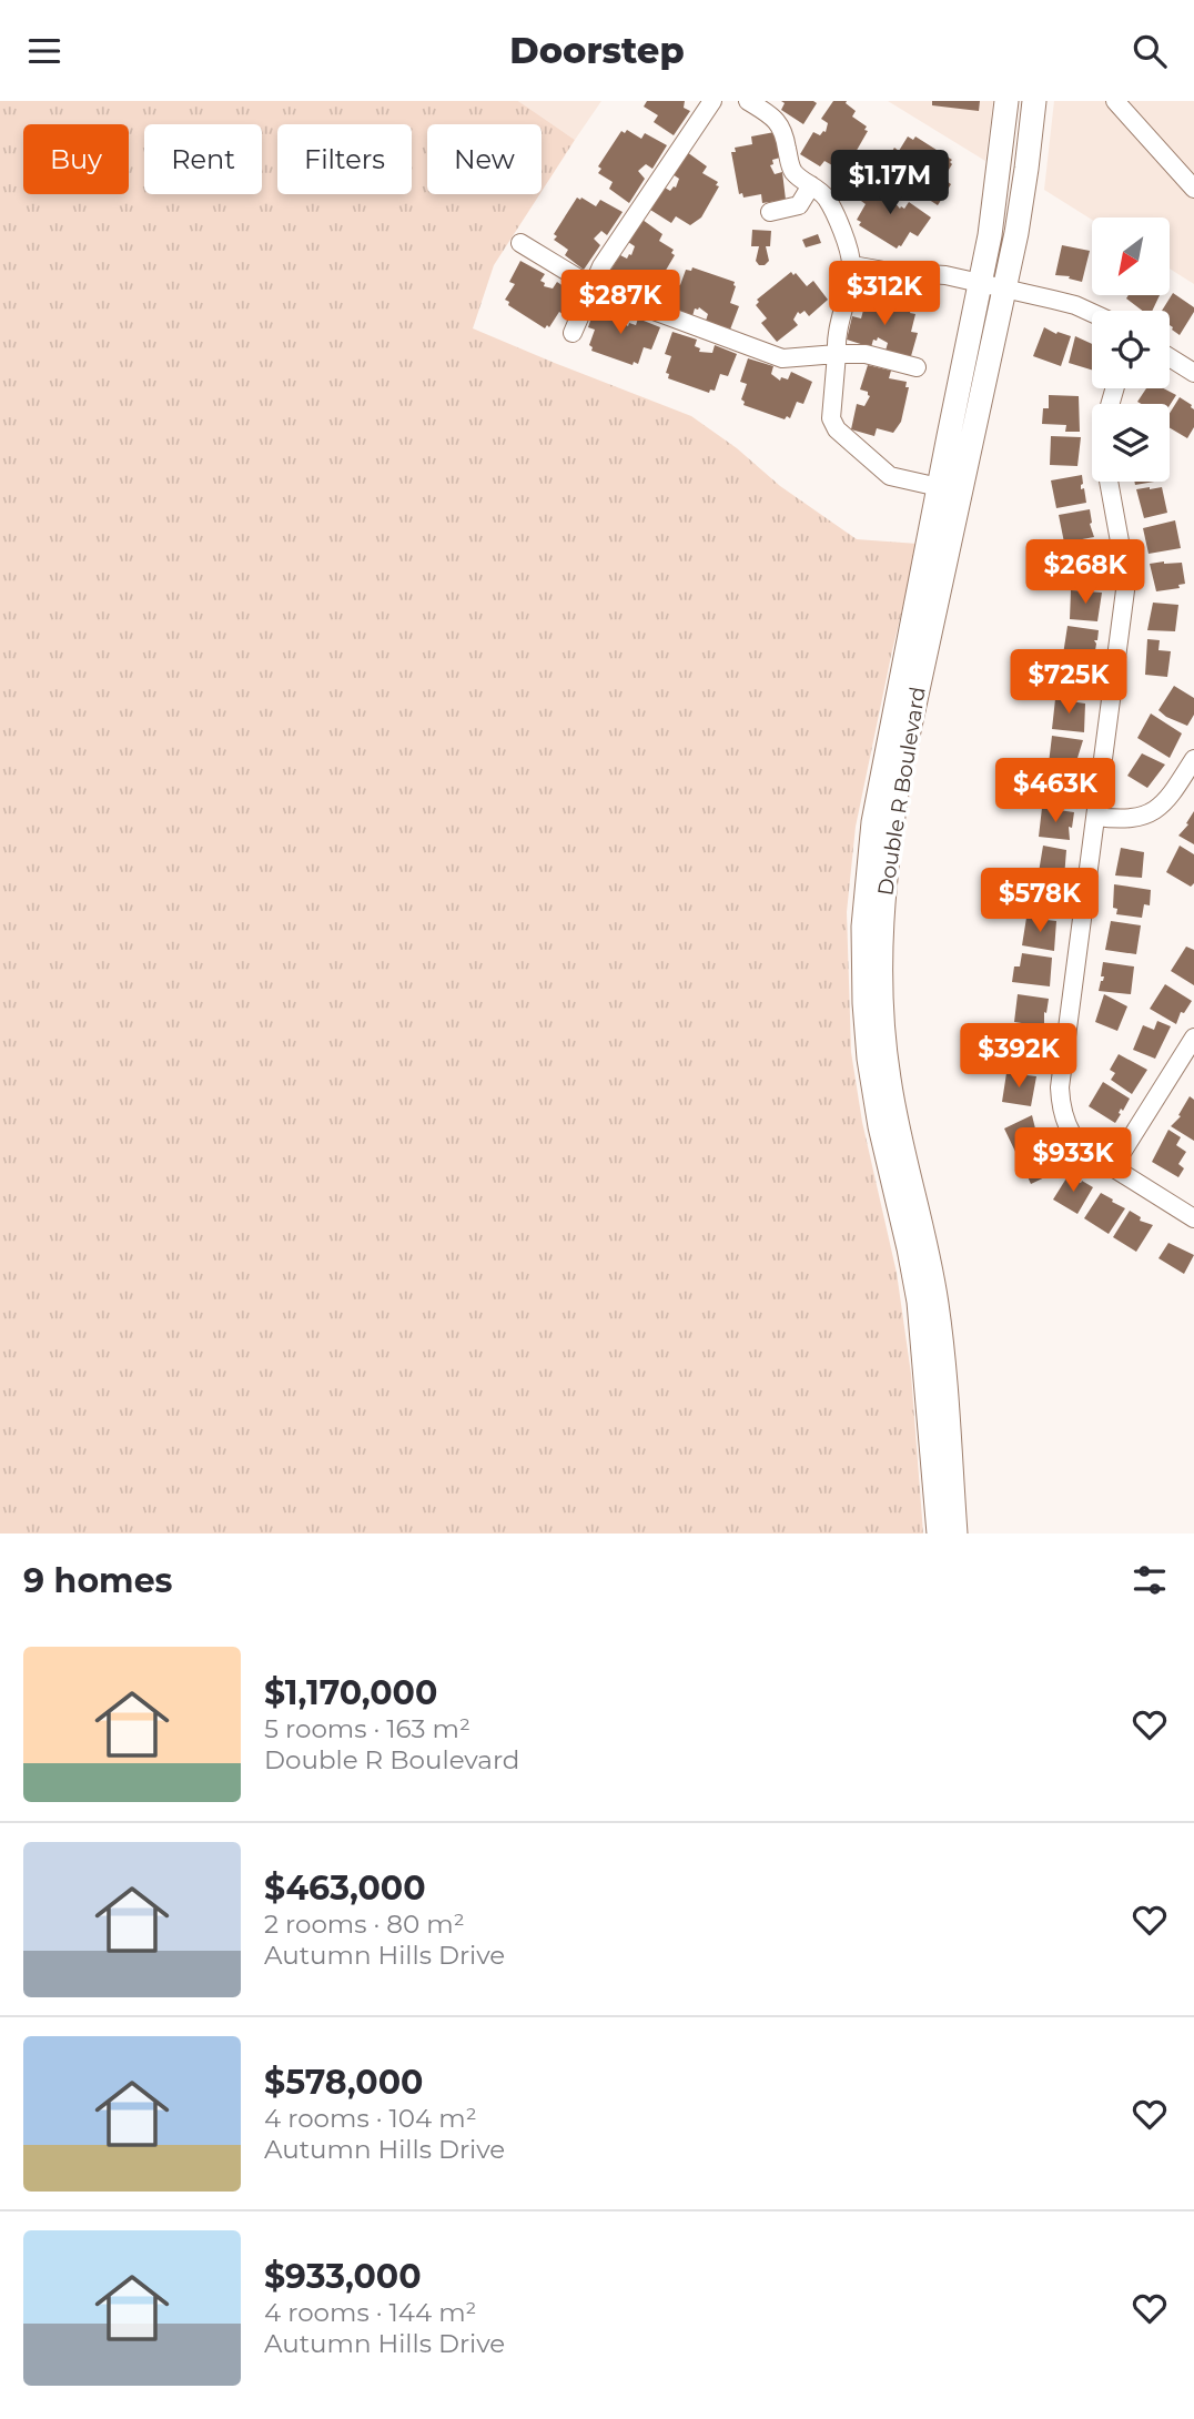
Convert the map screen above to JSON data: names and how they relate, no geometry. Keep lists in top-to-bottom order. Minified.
{"streets":{"main road":["Double R Boulevard"]},"north":"bottom left","page":{"header":"Doorstep","chip":["Buy","Rent","Filters","New"],"price":["$1.17M","$312K","$287K","$268K","$725K","$463K","$578K","$392K","$933K"],"heading":"9 homes","list":[{"name":"$1,170,000","note":"5 rooms · 163 m² · Double R Boulevard"},{"name":"$463,000","note":"2 rooms · 80 m² · Autumn Hills Drive"},{"name":"$578,000","note":"4 rooms · 104 m² · Autumn Hills Drive"},{"name":"$933,000","note":"4 rooms · 144 m² · Autumn Hills Drive"}]}}
